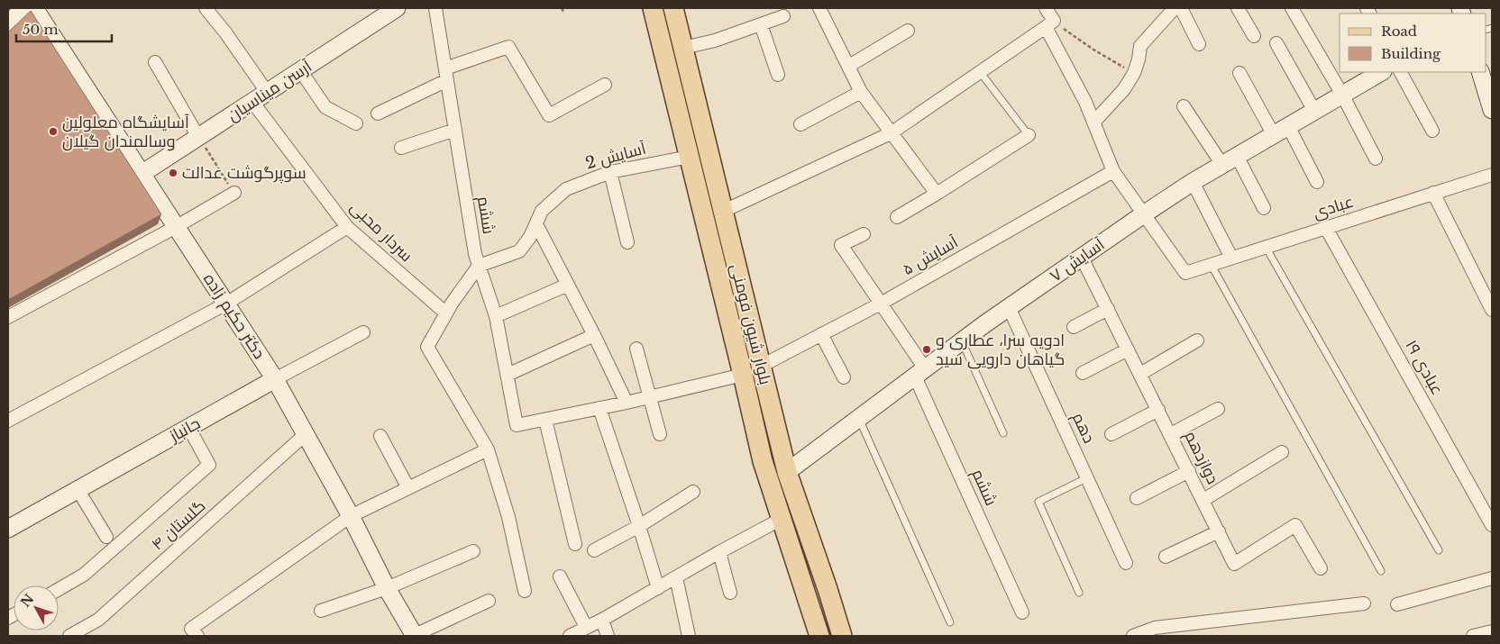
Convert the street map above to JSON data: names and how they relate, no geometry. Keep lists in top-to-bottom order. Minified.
{"streets":{"main road":["بلوار شیون فومنی"],"street":["آرسن میناسیان","آسایش 2","عبادی","ششم","سردار محبی","آسایش ۵","آسایش ۷","دکتر حکیم زاده","عبادی ۱۹","دهم","جانباز","دوازدهم","گلستان ۴"]},"crossings":[["آرسن میناسیان","سردار محبی"],["آرسن میناسیان","دکتر حکیم زاده"],["آسایش 2","ششم"],["آسایش 2","بلوار شیون فومنی"],["عبادی","آسایش ۷"],["عبادی","عبادی ۱۹"],["ششم","آسایش ۵"],["ششم","آسایش ۷"],["آسایش ۵","بلوار شیون فومنی"],["آسایش ۷","بلوار شیون فومنی"],["آسایش ۷","دهم"],["آسایش ۷","دوازدهم"],["دکتر حکیم زاده","جانباز"],["دکتر حکیم زاده","گلستان ۴"]],"places":["آسایشگاه معلولین وسالمندان گیلان","سوپرگوشت عدالت","ادویه سرا، عطاری و گیاهان دارویی سید"],"legend":["Road","Building"],"scale_bar":"50 m","north":"top left"}
